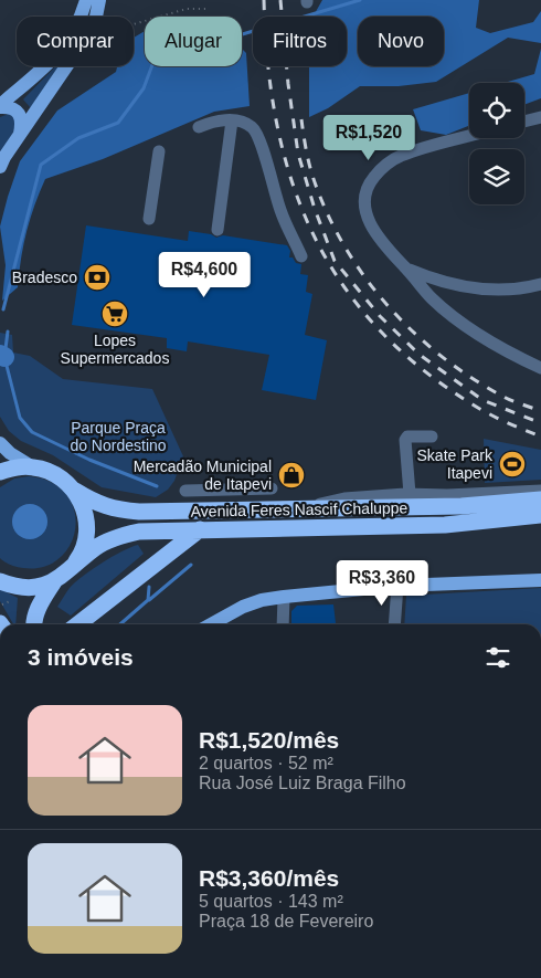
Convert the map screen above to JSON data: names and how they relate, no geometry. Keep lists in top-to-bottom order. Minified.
{"streets":{"highway":["Avenida Feres Nascif Chaluppe"]},"parks":["Parque Praça do Nordestino"],"places":{"bank":["Bradesco"],"supermarket":["Lopes Supermercados"],"sports":["Skate Park Itapevi"],"shop":["Mercadão Municipal de Itapevi"]},"page":{"chip":["Comprar","Alugar","Filtros","Novo"],"price":["R$1,520","R$4,600","R$3,360"],"heading":"3 imóveis","list":[{"name":"R$1,520/mês","note":"2 quartos · 52 m² · Rua José Luiz Braga Filho"},{"name":"R$3,360/mês","note":"5 quartos · 143 m² · Praça 18 de Fevereiro"}]}}
